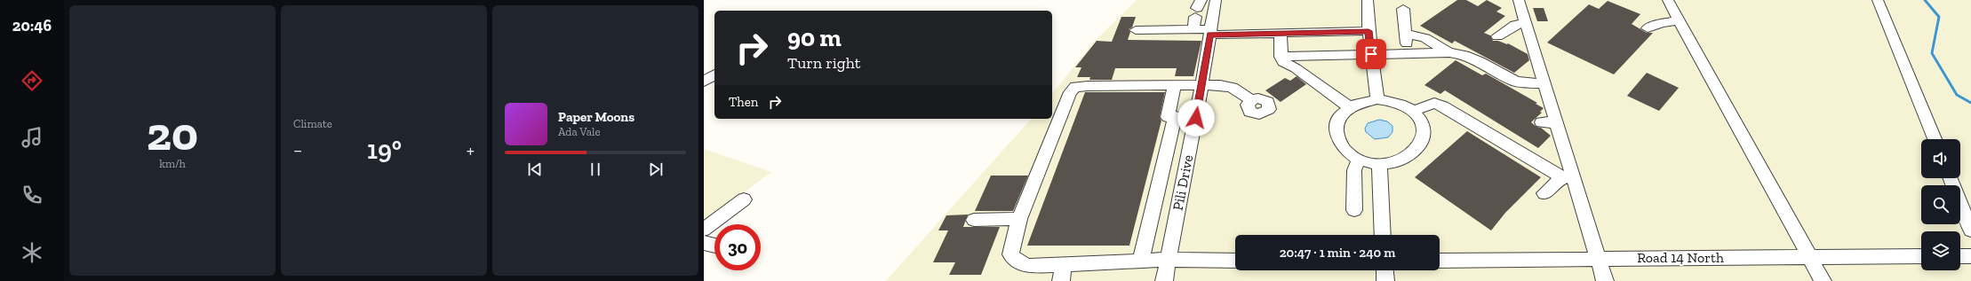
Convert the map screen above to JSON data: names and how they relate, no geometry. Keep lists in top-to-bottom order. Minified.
{"streets":{"street":["Pili Drive","Road 14 North"]},"page":{"tabs":"20:46","tile":[["20","km/h"],"Climate"],"turn":["90 m","Turn right"],"then":"Then","song":["Paper Moons","Ada Vale"],"heat":["−","19°","+"],"limit":"30","trip":"20:47 · 1 min · 240 m"}}
